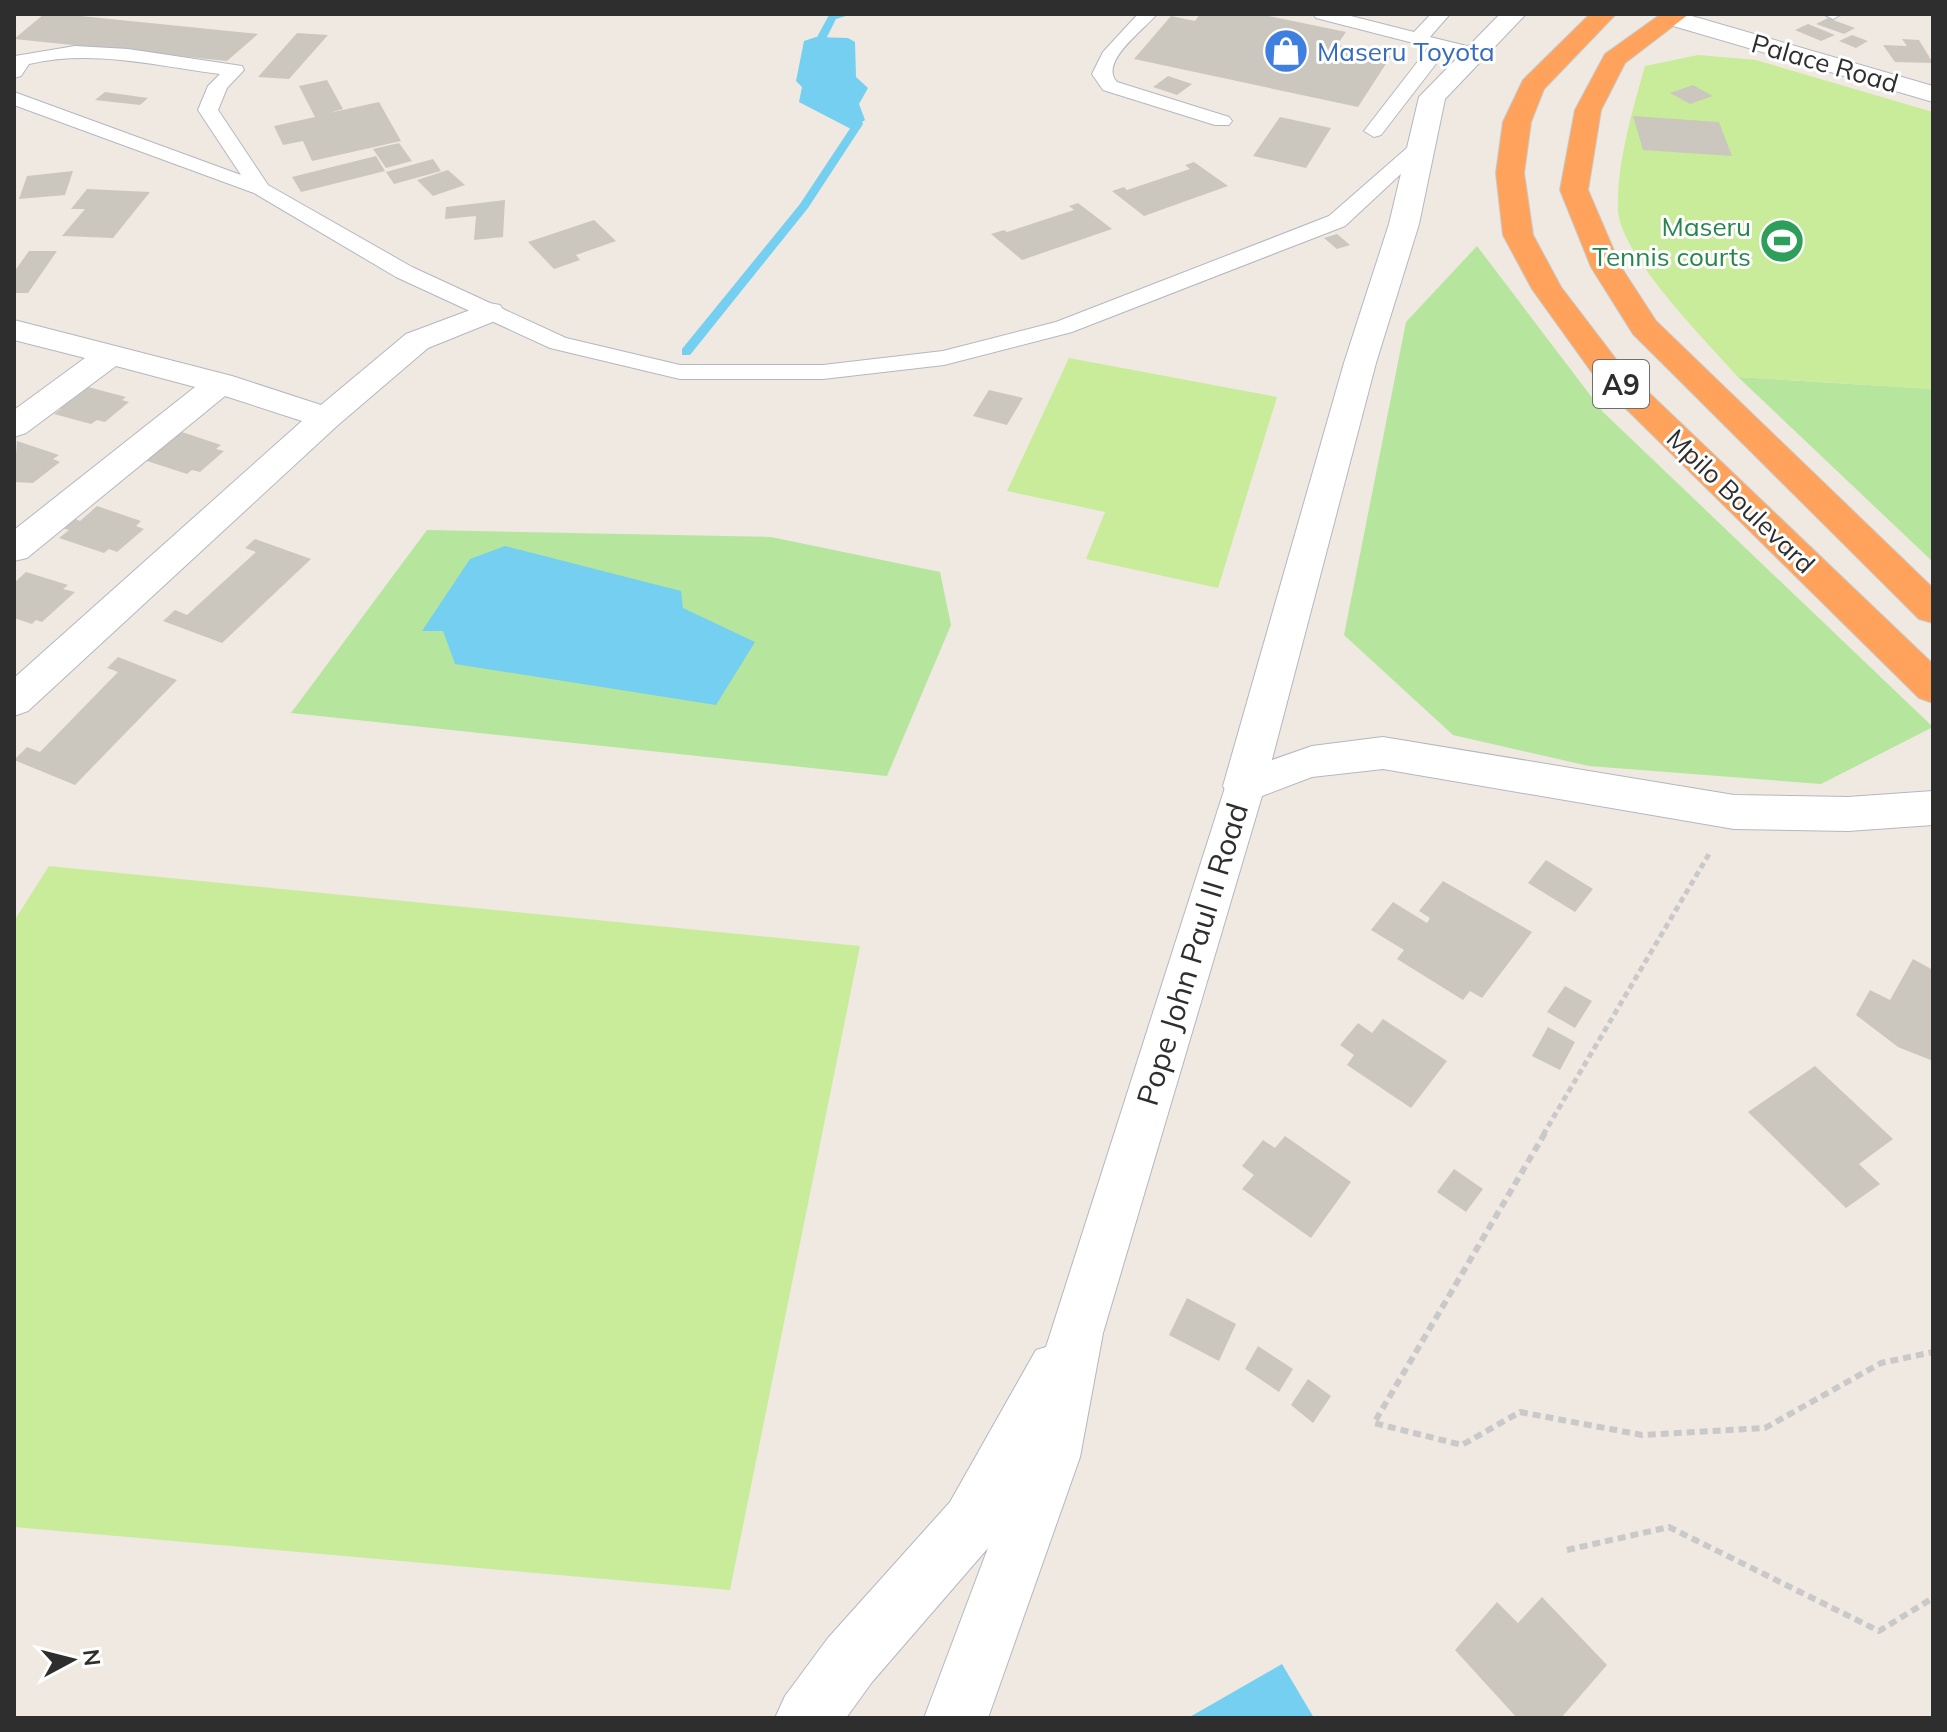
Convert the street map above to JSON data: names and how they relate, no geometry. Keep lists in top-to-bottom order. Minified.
{"streets":{"highway":["A9","Mpilo Boulevard"],"street":["Palace Road","Pope John Paul II Road"]},"crossings":[["Palace Road","Mpilo Boulevard"]],"places":{"shop":["Maseru Toyota"],"sports":["Maseru Tennis courts"]},"north":"right"}
